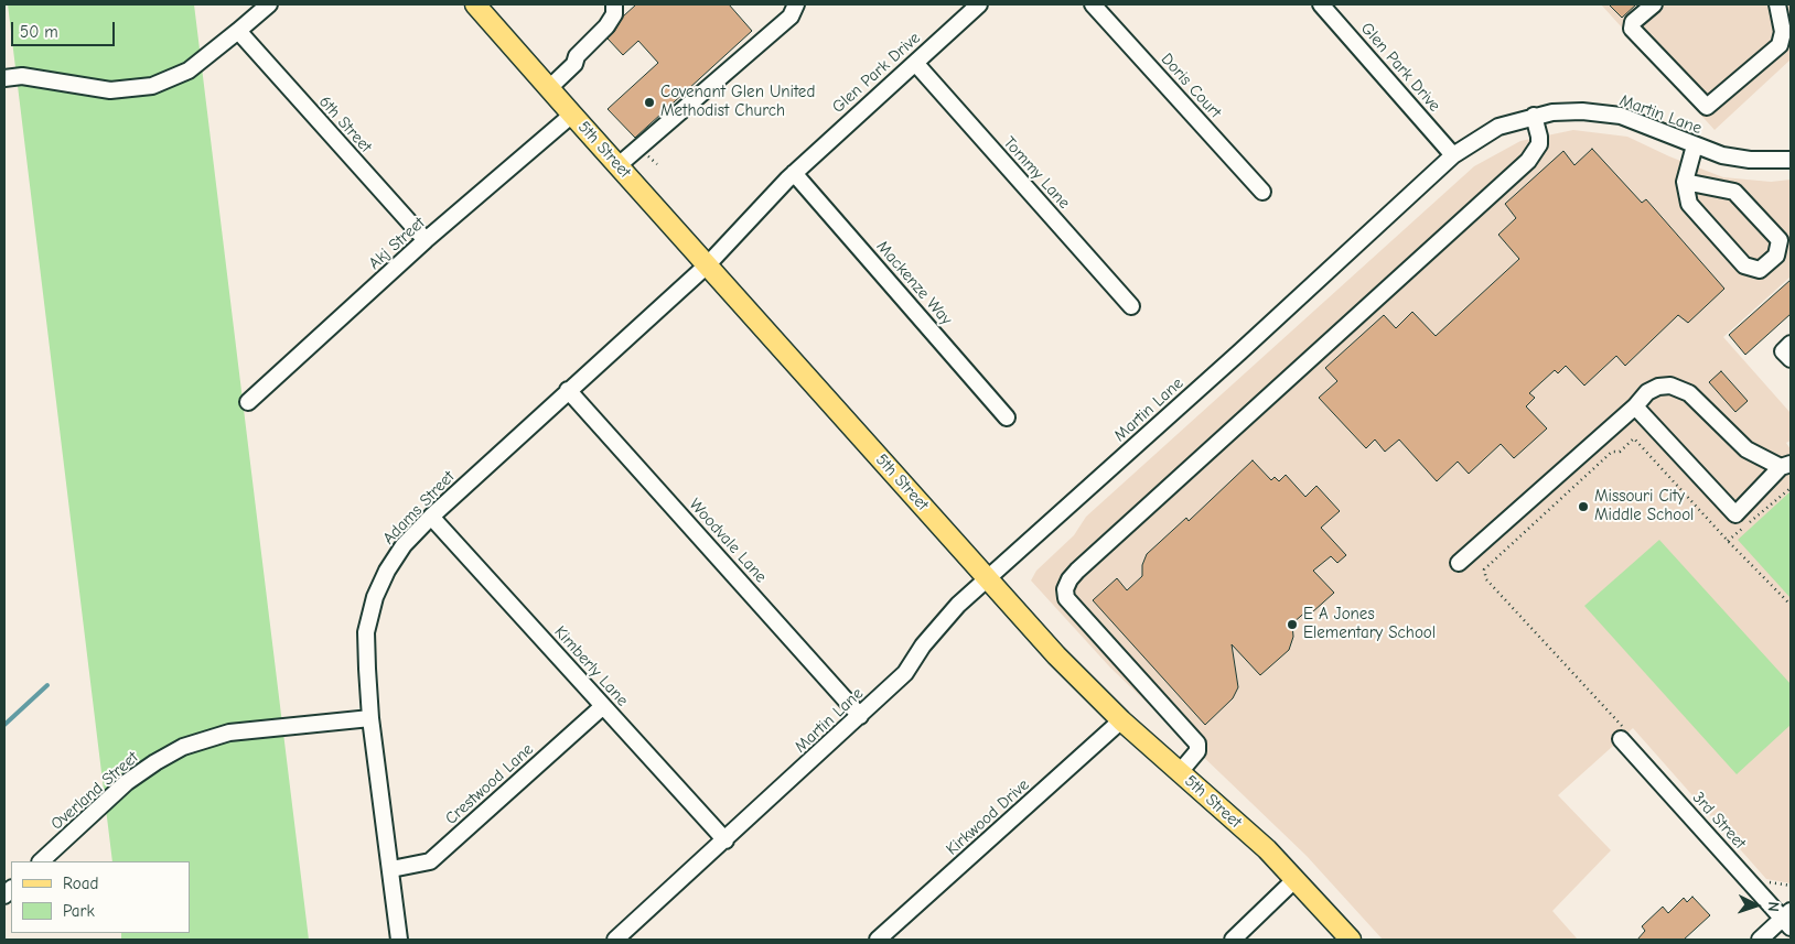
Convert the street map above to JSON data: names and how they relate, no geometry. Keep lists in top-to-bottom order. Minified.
{"streets":{"main road":["5th Street"],"street":["Glen Park Drive","Doris Court","Martin Lane","6th Street","Tommy Lane","Akj Street","Mackenze Way","Adams Street","Woodvale Lane","Kimberly Lane","Crestwood Lane","Overland Street","Kirkwood Drive","3rd Street"]},"crossings":[["Glen Park Drive","Martin Lane"],["Glen Park Drive","5th Street"],["Glen Park Drive","Tommy Lane"],["Glen Park Drive","Mackenze Way"],["Glen Park Drive","Adams Street"],["Martin Lane","5th Street"],["Martin Lane","Woodvale Lane"],["Martin Lane","Kimberly Lane"],["6th Street","Akj Street"],["5th Street","Akj Street"],["5th Street","Adams Street"],["5th Street","Kirkwood Drive"],["Adams Street","Woodvale Lane"],["Adams Street","Kimberly Lane"],["Adams Street","Crestwood Lane"],["Adams Street","Overland Street"],["Kimberly Lane","Crestwood Lane"]],"places":["Covenant Glen United Methodist Church","Missouri City Middle School","E A Jones Elementary School"],"legend":["Road","Park"],"scale_bar":"50 m","north":"right"}
